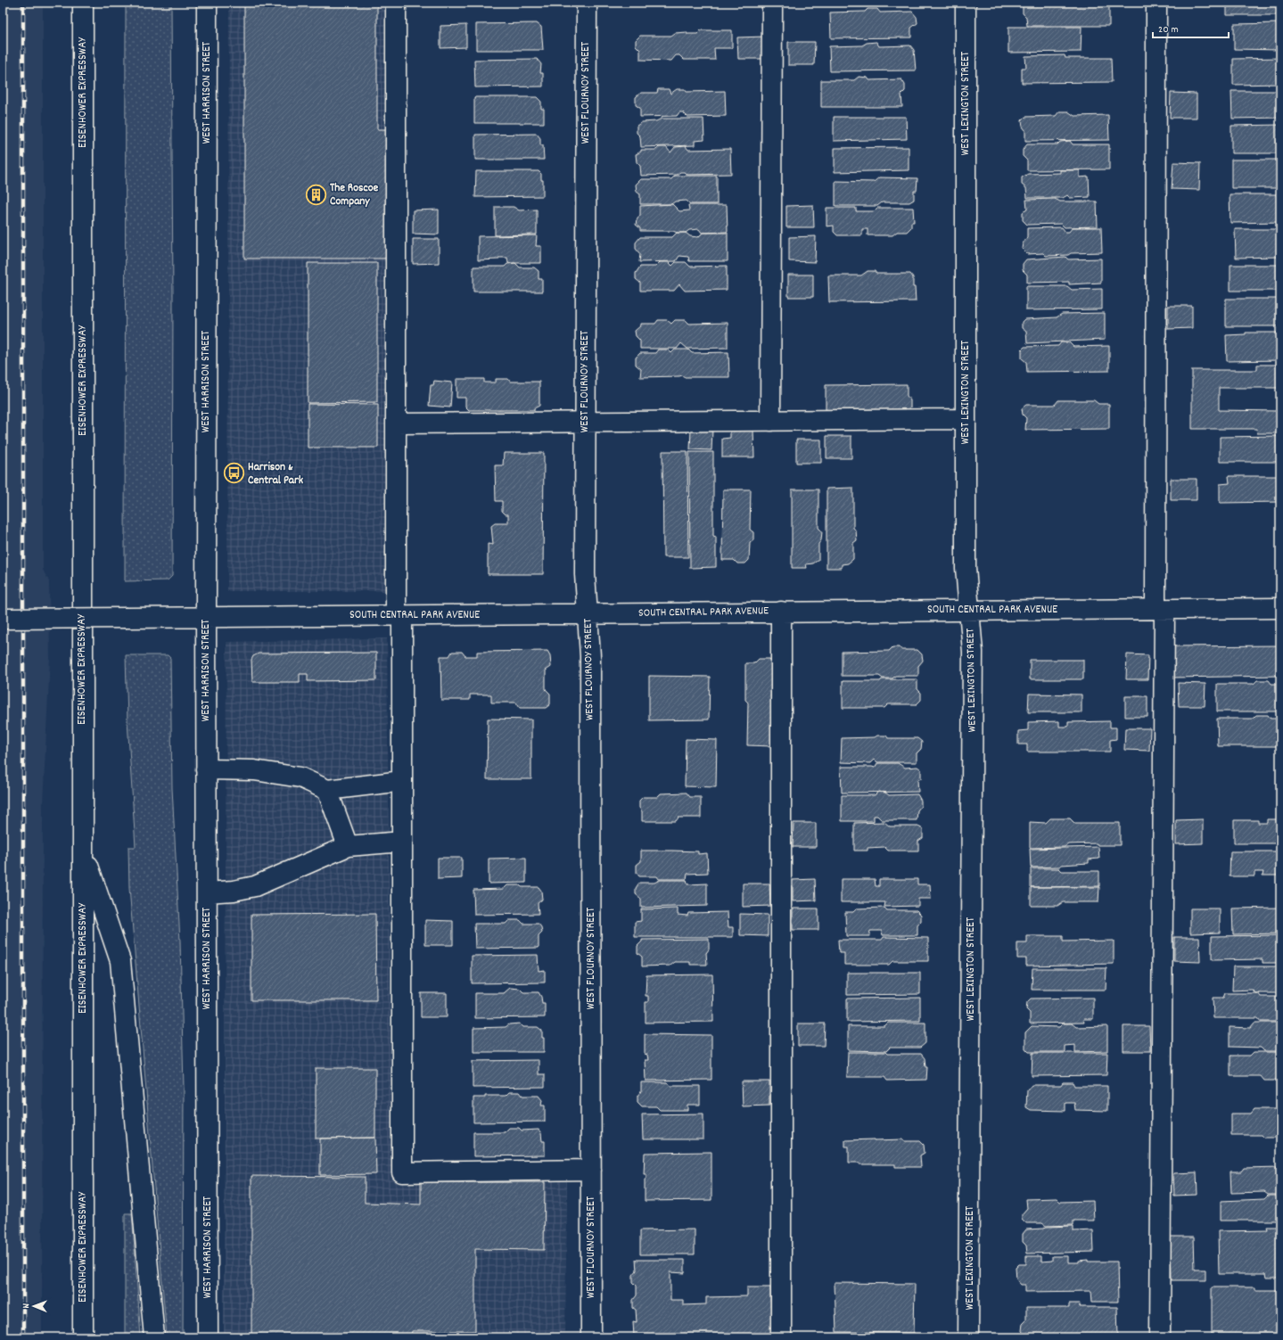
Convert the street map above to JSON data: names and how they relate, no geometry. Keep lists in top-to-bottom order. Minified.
{"streets":{"main road":["EISENHOWER EXPRESSWAY","WEST HARRISON STREET","WEST FLOURNOY STREET","WEST LEXINGTON STREET","SOUTH CENTRAL PARK AVENUE"]},"crossings":[["WEST HARRISON STREET","SOUTH CENTRAL PARK AVENUE"],["WEST FLOURNOY STREET","SOUTH CENTRAL PARK AVENUE"],["WEST LEXINGTON STREET","SOUTH CENTRAL PARK AVENUE"]],"places":{"building":["The Roscoe Company"],"bus stop":["Harrison & Central Park"]},"scale_bar":"20 m","north":"left"}
